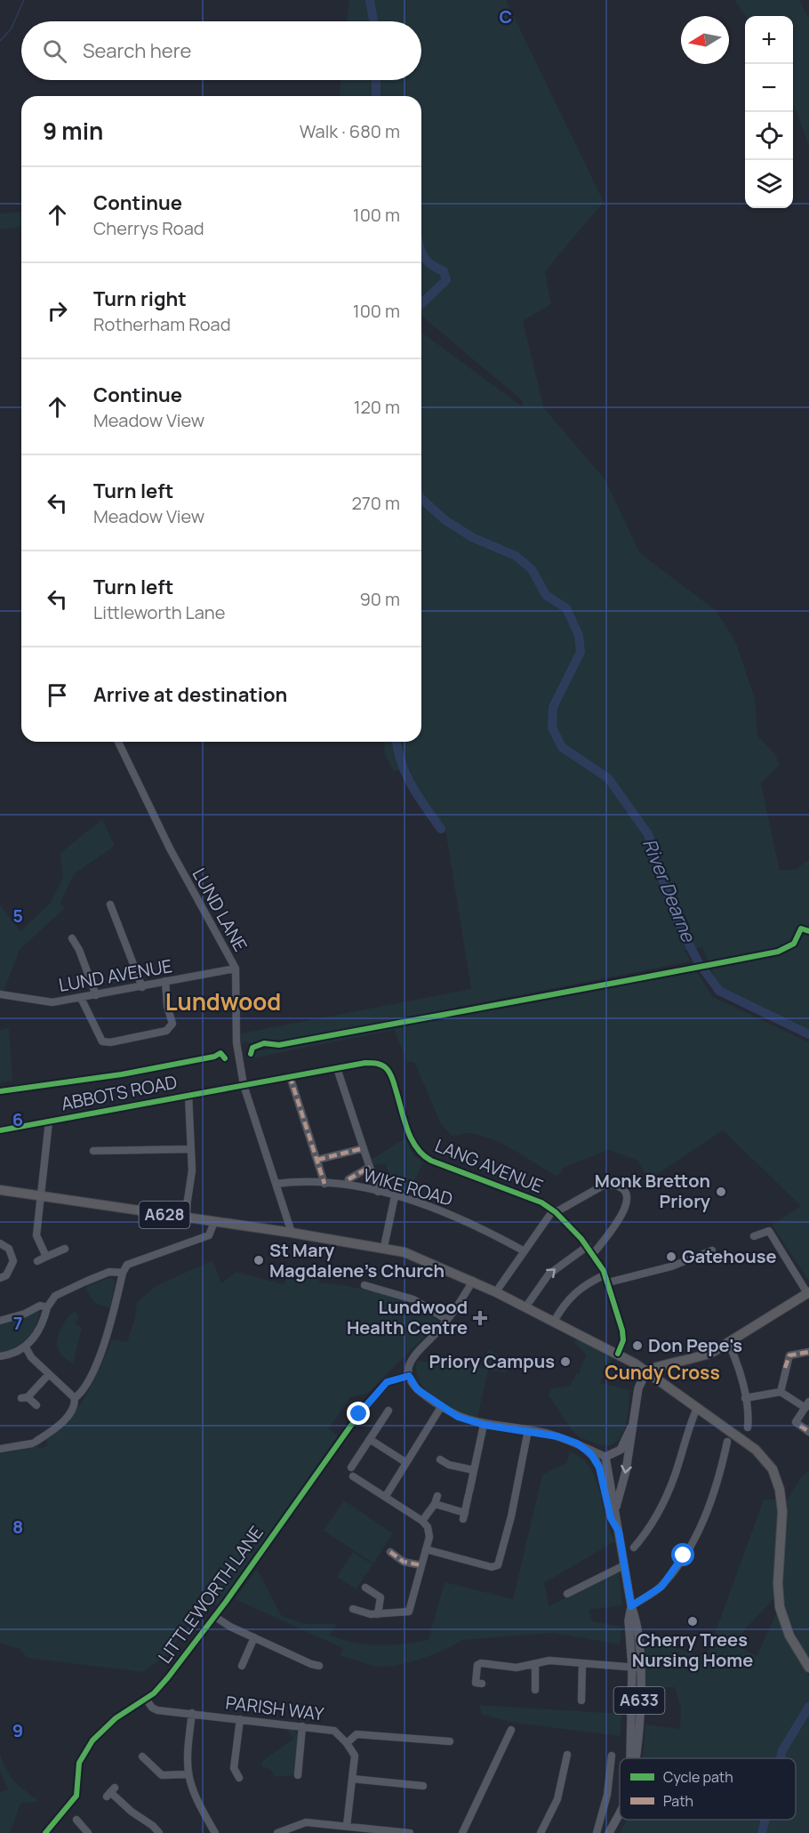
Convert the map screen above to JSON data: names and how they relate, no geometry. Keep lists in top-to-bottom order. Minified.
{"streets":{"highway":["A628"],"main road":["A633"],"street":["LUND LANE","LUND AVENUE","ABBOTS ROAD","LANG AVENUE","WIKE ROAD","LITTLEWORTH LANE","PARISH WAY"]},"crossings":[["LUND LANE","LUND AVENUE"],["LUND LANE","ABBOTS ROAD"],["LUND LANE","LANG AVENUE"],["LUND LANE","WIKE ROAD"],["LUND LANE","A628"],["ABBOTS ROAD","LANG AVENUE"],["LANG AVENUE","A628"],["A628","A633"],["LITTLEWORTH LANE","PARISH WAY"]],"districts":["Lundwood","Cundy Cross"],"water":["River Dearne"],"places":{"other":["Monk Bretton Priory","Gatehouse","St Mary Magdalene's Church","Don Pepe's","Priory Campus","Cherry Trees Nursing Home"],"health":["Lundwood Health Centre"]},"legend":["Cycle path","Path"],"north":"left","page":{"map_buttons":["+","−"],"search":"Search here","heading":["9 min","Walk · 680 m"],"list":[["Continue","Cherrys Road","100 m"],["Turn right","Rotherham Road","100 m"],["Continue","Meadow View","120 m"],["Turn left","Meadow View","270 m"],["Turn left","Littleworth Lane","90 m"],"Arrive at destination"]},"grid":{"columns":["C"],"rows":["5","6","7","8","9"]}}
